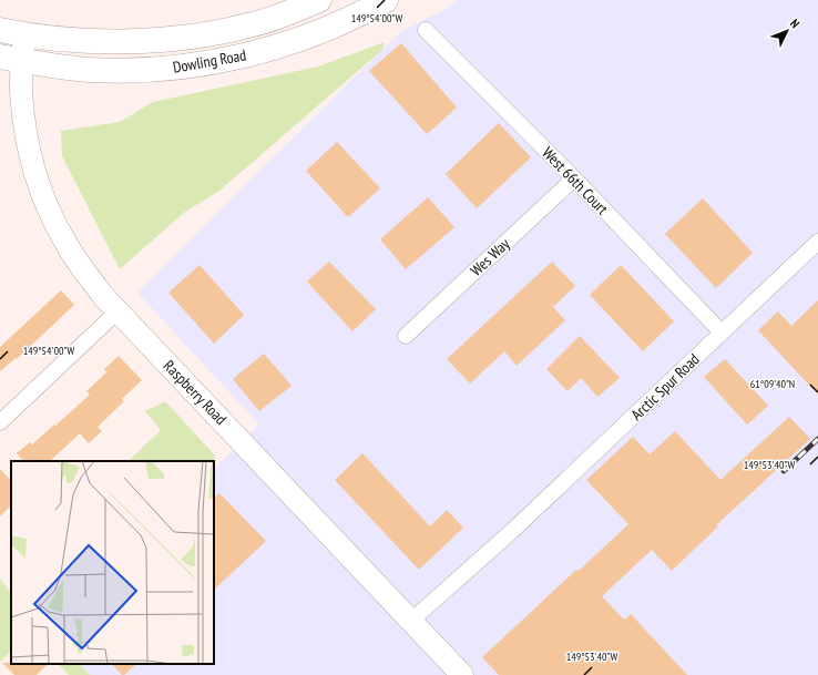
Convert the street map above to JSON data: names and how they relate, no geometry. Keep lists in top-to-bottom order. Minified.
{"streets":{"main road":["Dowling Road","Raspberry Road"],"street":["West 66th Court","Wes Way","Arctic Spur Road"]},"crossings":[["Dowling Road","Raspberry Road"],["West 66th Court","Wes Way"],["West 66th Court","Arctic Spur Road"],["Arctic Spur Road","Raspberry Road"]],"north":"top right","coordinates":["149°54'00\"W","61°09'40\"N","149°53'40\"W"]}
